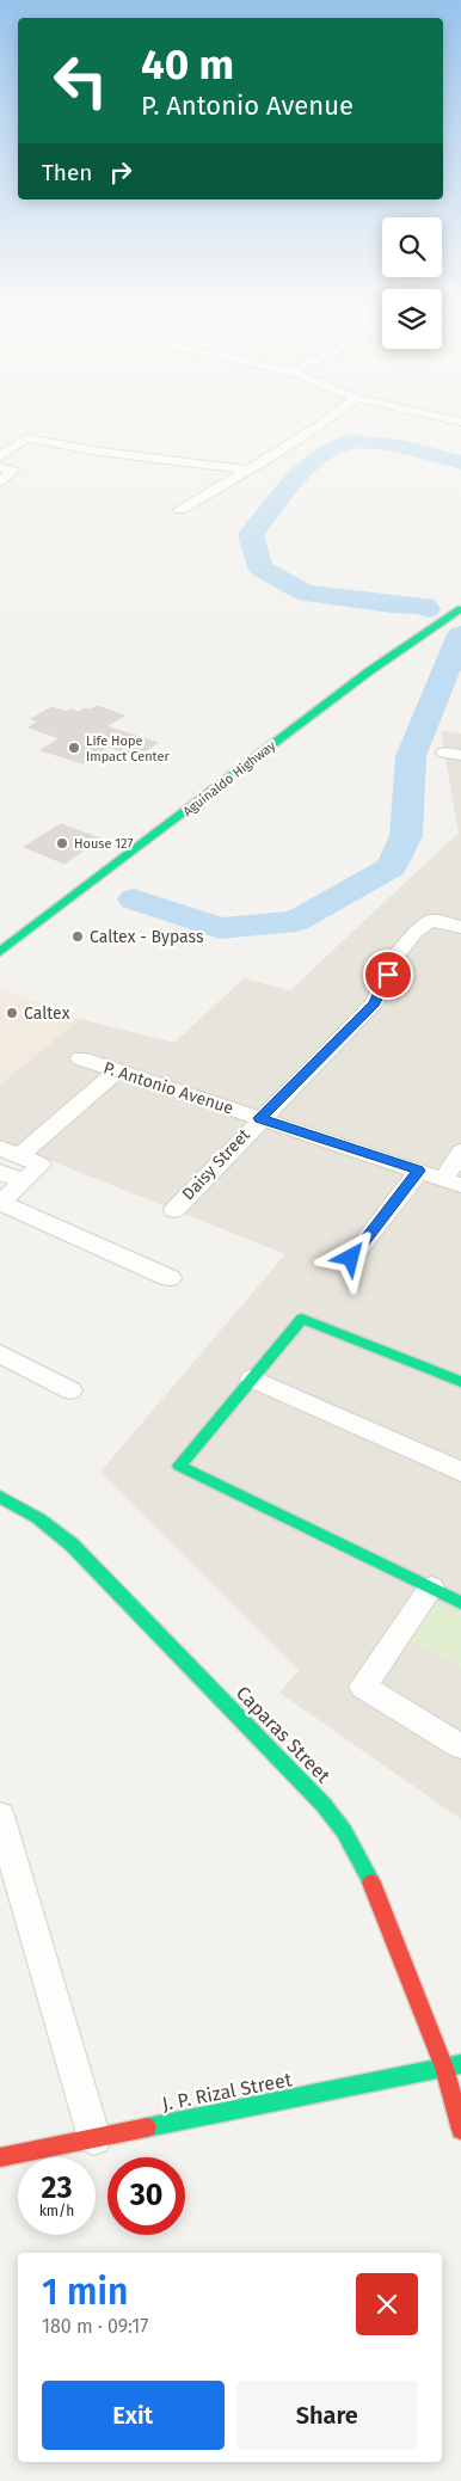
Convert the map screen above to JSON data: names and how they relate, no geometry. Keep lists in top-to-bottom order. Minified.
{"streets":{"main road":["Aguinaldo Highway","Caparas Street","J. P. Rizal Street"],"street":["P. Antonio Avenue","Daisy Street"]},"crossings":[["P. Antonio Avenue","Daisy Street"],["Caparas Street","J. P. Rizal Street"]],"places":["Life Hope Impact Center","House 127","Caltex - Bypass","Caltex"],"page":{"turn":["40 m","P. Antonio Avenue"],"then":"Then","speed":"23 km/h","limit":"30","heading":["1 min","180 m · 09:17"],"buttons":["Exit","Share"]}}
